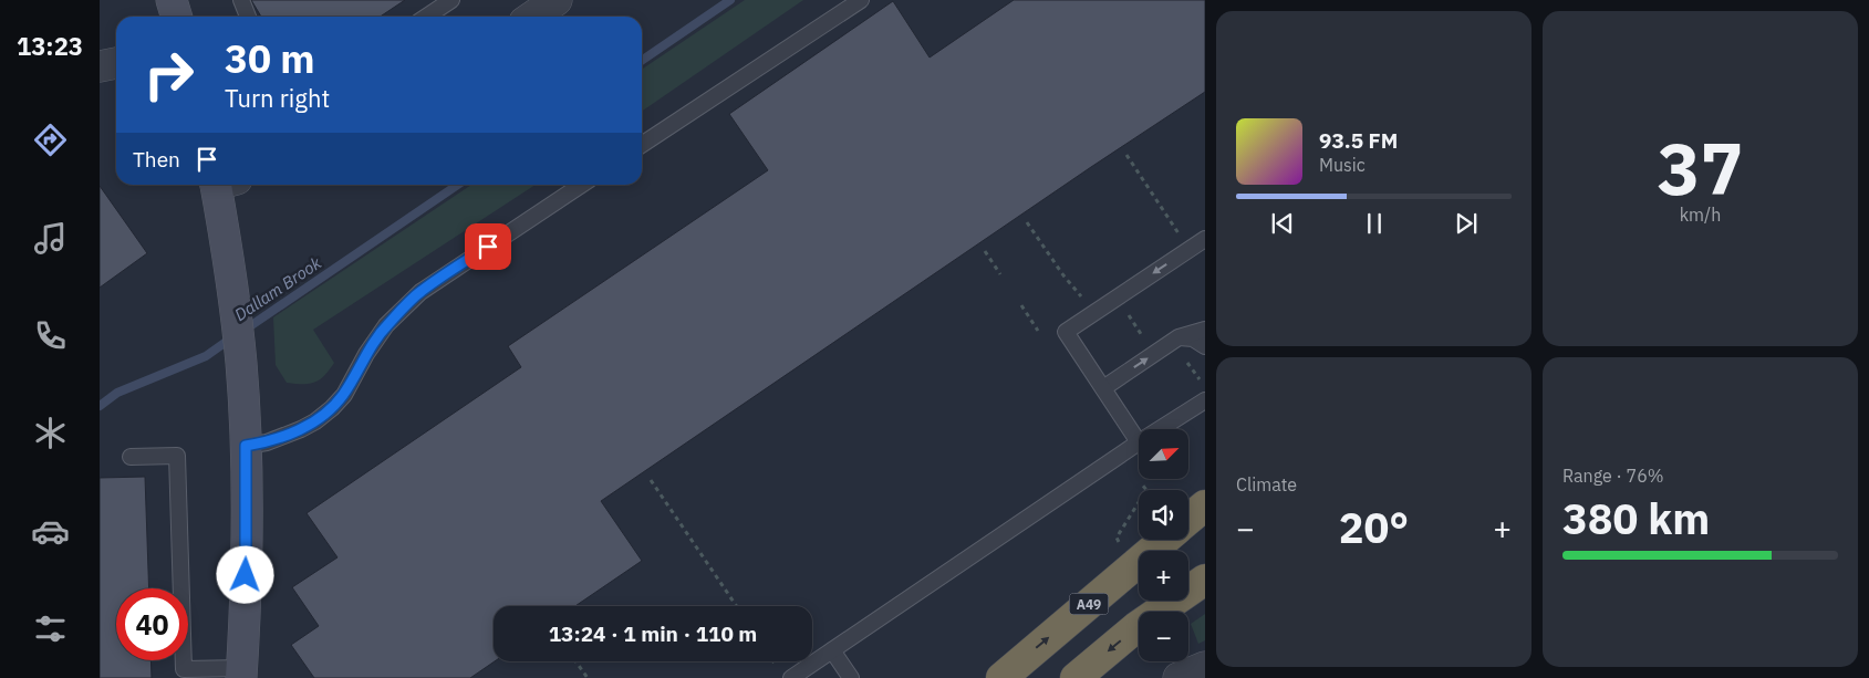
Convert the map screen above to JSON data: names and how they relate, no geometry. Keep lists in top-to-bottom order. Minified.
{"streets":{"highway":["A49"]},"water":["Dallam Brook"],"north":"top right","page":{"tabs":"13:23","tile":[["37","km/h"],"Climate",["Range · 76%","380 km"]],"turn":["30 m","Turn right"],"song":["93.5 FM","Music"],"then":"Then","map_buttons":["+","−"],"heat":["−","20°","+"],"limit":"40","trip":"13:24 · 1 min · 110 m"}}
